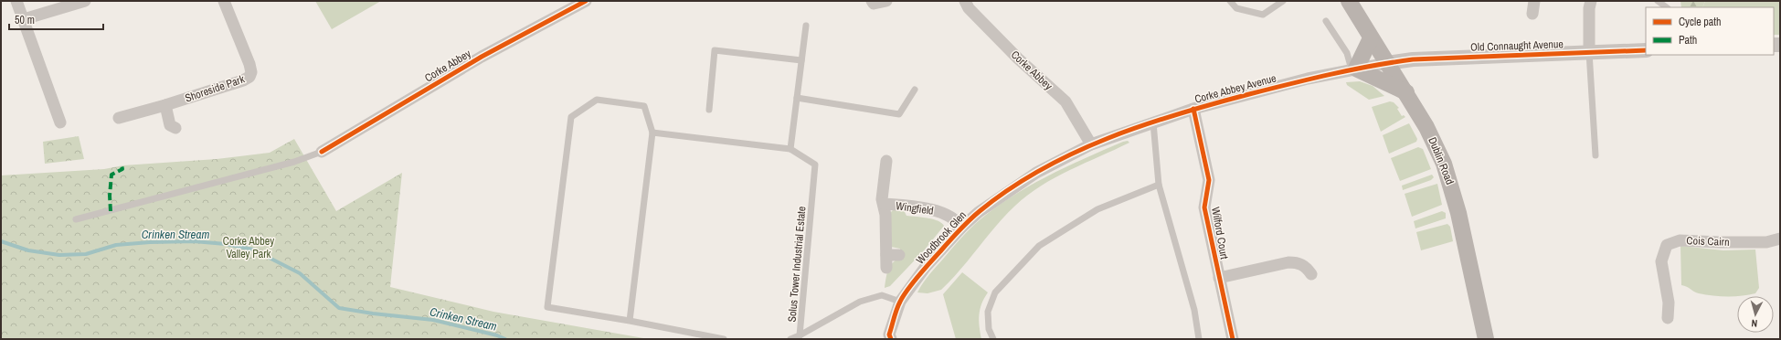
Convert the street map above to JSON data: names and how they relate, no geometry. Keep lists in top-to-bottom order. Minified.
{"streets":{"main road":["Dublin Road"],"street":["Old Connaught Avenue","Corke Abbey","Shoreside Park","Corke Abbey Avenue","Wingfield","Wilford Court","Woodbrook Glen","Cois Cairn"],"lane":["Solus Tower Industrial Estate"]},"crossings":[["Old Connaught Avenue","Corke Abbey Avenue"],["Old Connaught Avenue","Dublin Road"],["Corke Abbey","Corke Abbey Avenue"],["Corke Abbey","Woodbrook Glen"],["Corke Abbey Avenue","Dublin Road"],["Corke Abbey Avenue","Wilford Court"],["Corke Abbey Avenue","Woodbrook Glen"],["Wingfield","Woodbrook Glen"],["Woodbrook Glen","Solus Tower Industrial Estate"]],"water":["Crinken Stream"],"parks":["Corke Abbey Valley Park"],"legend":["Cycle path","Path"],"scale_bar":"50 m","north":"bottom"}
